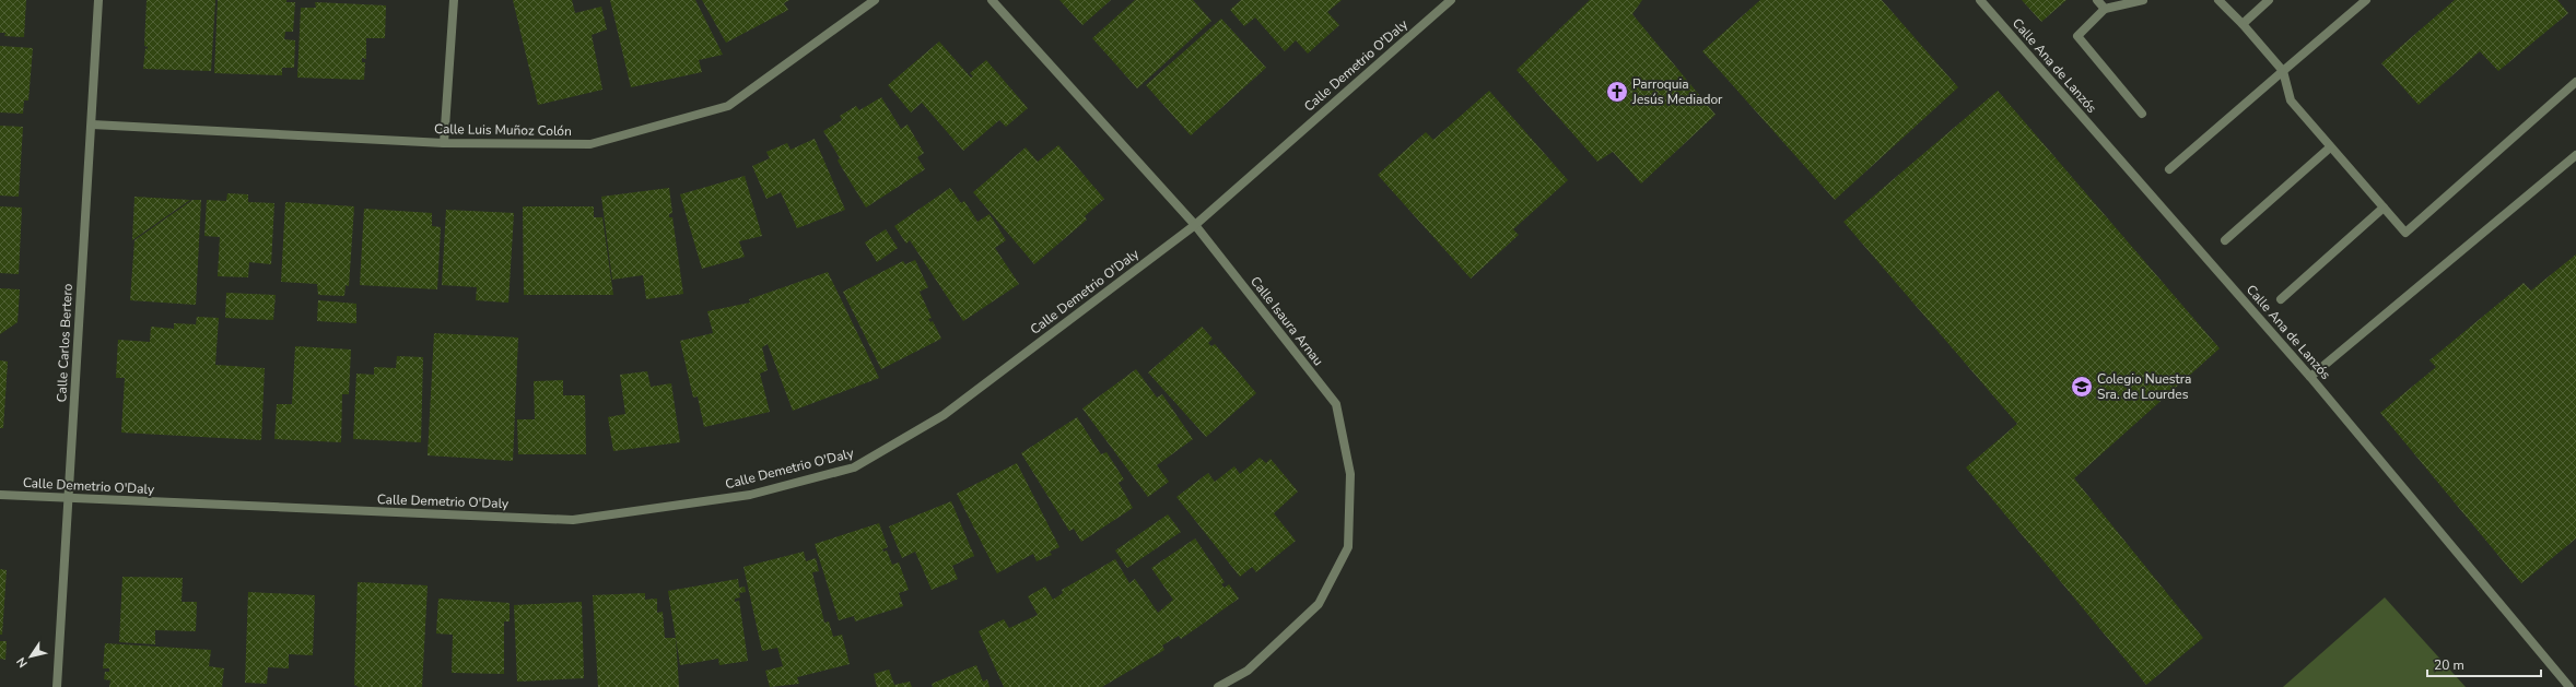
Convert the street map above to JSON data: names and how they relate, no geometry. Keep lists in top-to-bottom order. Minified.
{"streets":{"street":["Calle Demetrio O'Daly","Calle Ana de Lanzós","Calle Luis Muñoz Colón","Calle Isaura Arnau","Calle Carlos Bertero"]},"crossings":[["Calle Demetrio O'Daly","Calle Isaura Arnau"],["Calle Demetrio O'Daly","Calle Carlos Bertero"],["Calle Luis Muñoz Colón","Calle Carlos Bertero"]],"places":{"church":["Parroquia Jesús Mediador"],"school or university":["Colegio Nuestra Sra. de Lourdes"]},"scale_bar":"20 m","north":"bottom left"}
